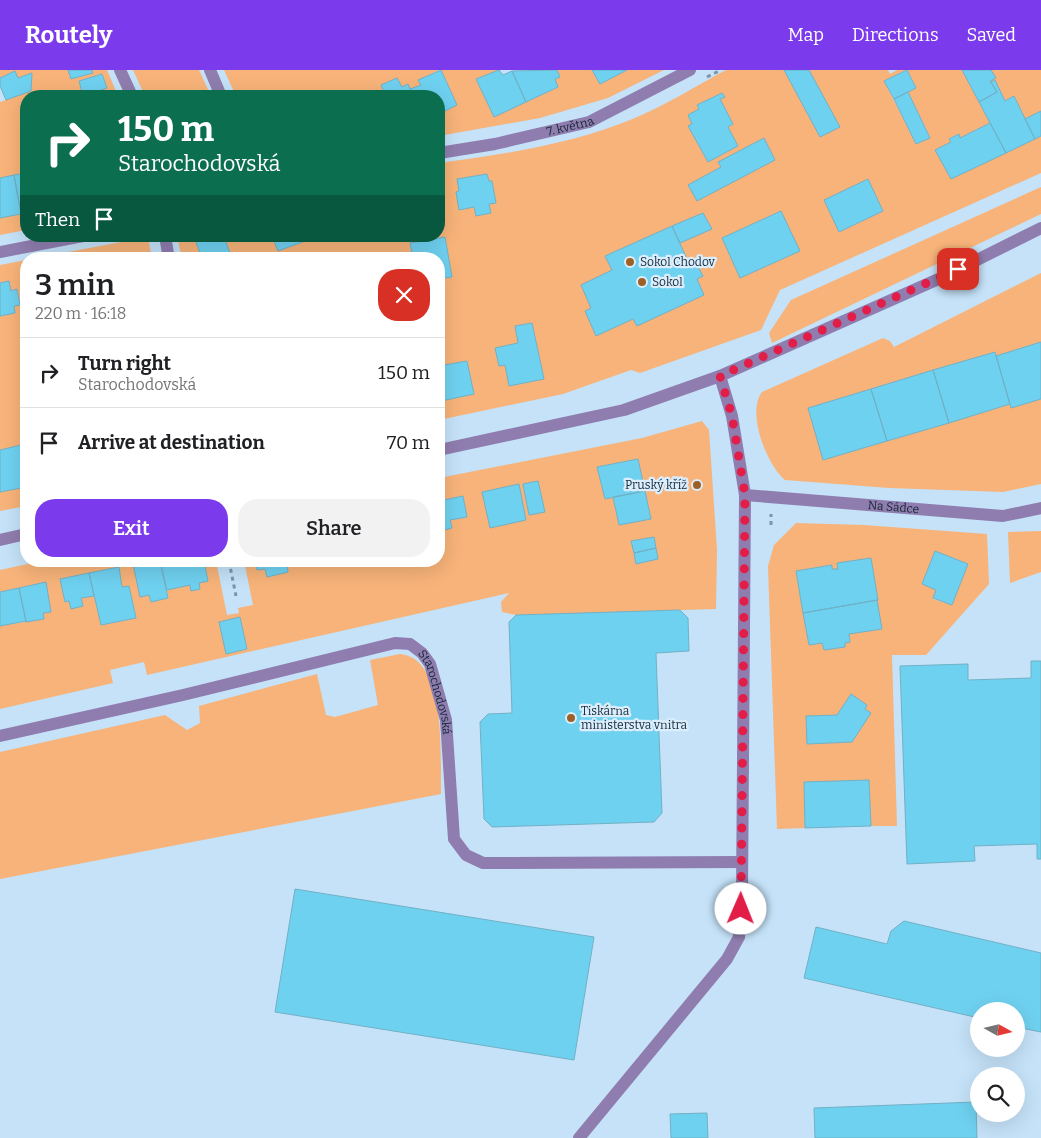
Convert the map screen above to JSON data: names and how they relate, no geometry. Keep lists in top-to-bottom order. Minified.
{"streets":{"street":["7. května","Na Sádce","Starochodovská"]},"places":["Sokol Chodov","Sokol","Pruský kříž","Tiskárna ministerstva vnitra"],"north":"right","page":{"header":"Routely","nav":["Map","Directions","Saved"],"turn":["150 m","Starochodovská"],"then":"Then","heading":["3 min","220 m · 16:18"],"list":[{"name":"Turn right","note":"Starochodovská","value":"150 m"},{"name":"Arrive at destination","value":"70 m"}],"buttons":["Exit","Share"]}}
